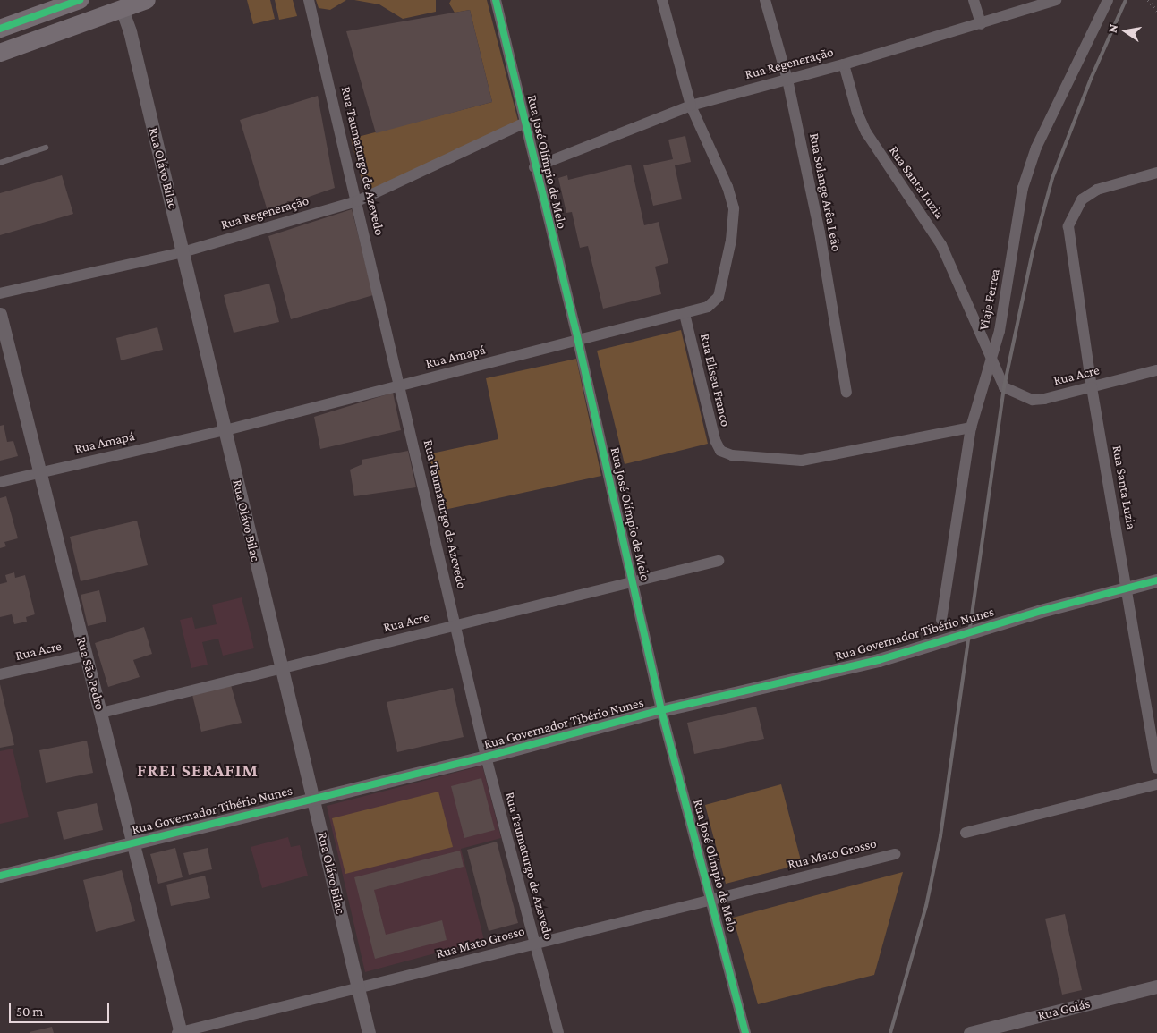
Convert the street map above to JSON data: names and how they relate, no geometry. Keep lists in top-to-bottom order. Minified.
{"streets":{"street":["Rua Regeneração","Rua Taumaturgo de Azevedo","Rua José Olímpio de Melo","Rua Olávo Bilac","Rua Santa Luzia","Rua Solange Arêa Leão","Viaje Ferrea","Rua Amapá","Rua Acre","Rua Eliseu Franco","Rua Governador Tibério Nunes","Rua São Pedro","Rua Mato Grosso","Rua Goiás"]},"crossings":[["Rua Regeneração","Rua Taumaturgo de Azevedo"],["Rua Regeneração","Rua José Olímpio de Melo"],["Rua Regeneração","Rua Olávo Bilac"],["Rua Regeneração","Rua Santa Luzia"],["Rua Regeneração","Rua Solange Arêa Leão"],["Rua Regeneração","Rua Amapá"],["Rua Taumaturgo de Azevedo","Rua Amapá"],["Rua Taumaturgo de Azevedo","Rua Acre"],["Rua Taumaturgo de Azevedo","Rua Governador Tibério Nunes"],["Rua Taumaturgo de Azevedo","Rua Mato Grosso"],["Rua José Olímpio de Melo","Rua Amapá"],["Rua José Olímpio de Melo","Rua Acre"],["Rua José Olímpio de Melo","Rua Governador Tibério Nunes"],["Rua José Olímpio de Melo","Rua Mato Grosso"],["Rua Olávo Bilac","Rua Amapá"],["Rua Olávo Bilac","Rua Acre"],["Rua Olávo Bilac","Rua Governador Tibério Nunes"],["Rua Olávo Bilac","Rua Mato Grosso"],["Rua Santa Luzia","Viaje Ferrea"],["Rua Santa Luzia","Rua Acre"],["Rua Santa Luzia","Rua Governador Tibério Nunes"],["Viaje Ferrea","Rua Eliseu Franco"],["Rua Amapá","Rua Eliseu Franco"],["Rua Amapá","Rua São Pedro"],["Rua Acre","Rua São Pedro"],["Rua Governador Tibério Nunes","Rua São Pedro"],["Rua São Pedro","Rua Mato Grosso"]],"districts":["FREI SERAFIM"],"scale_bar":"50 m","north":"left"}
